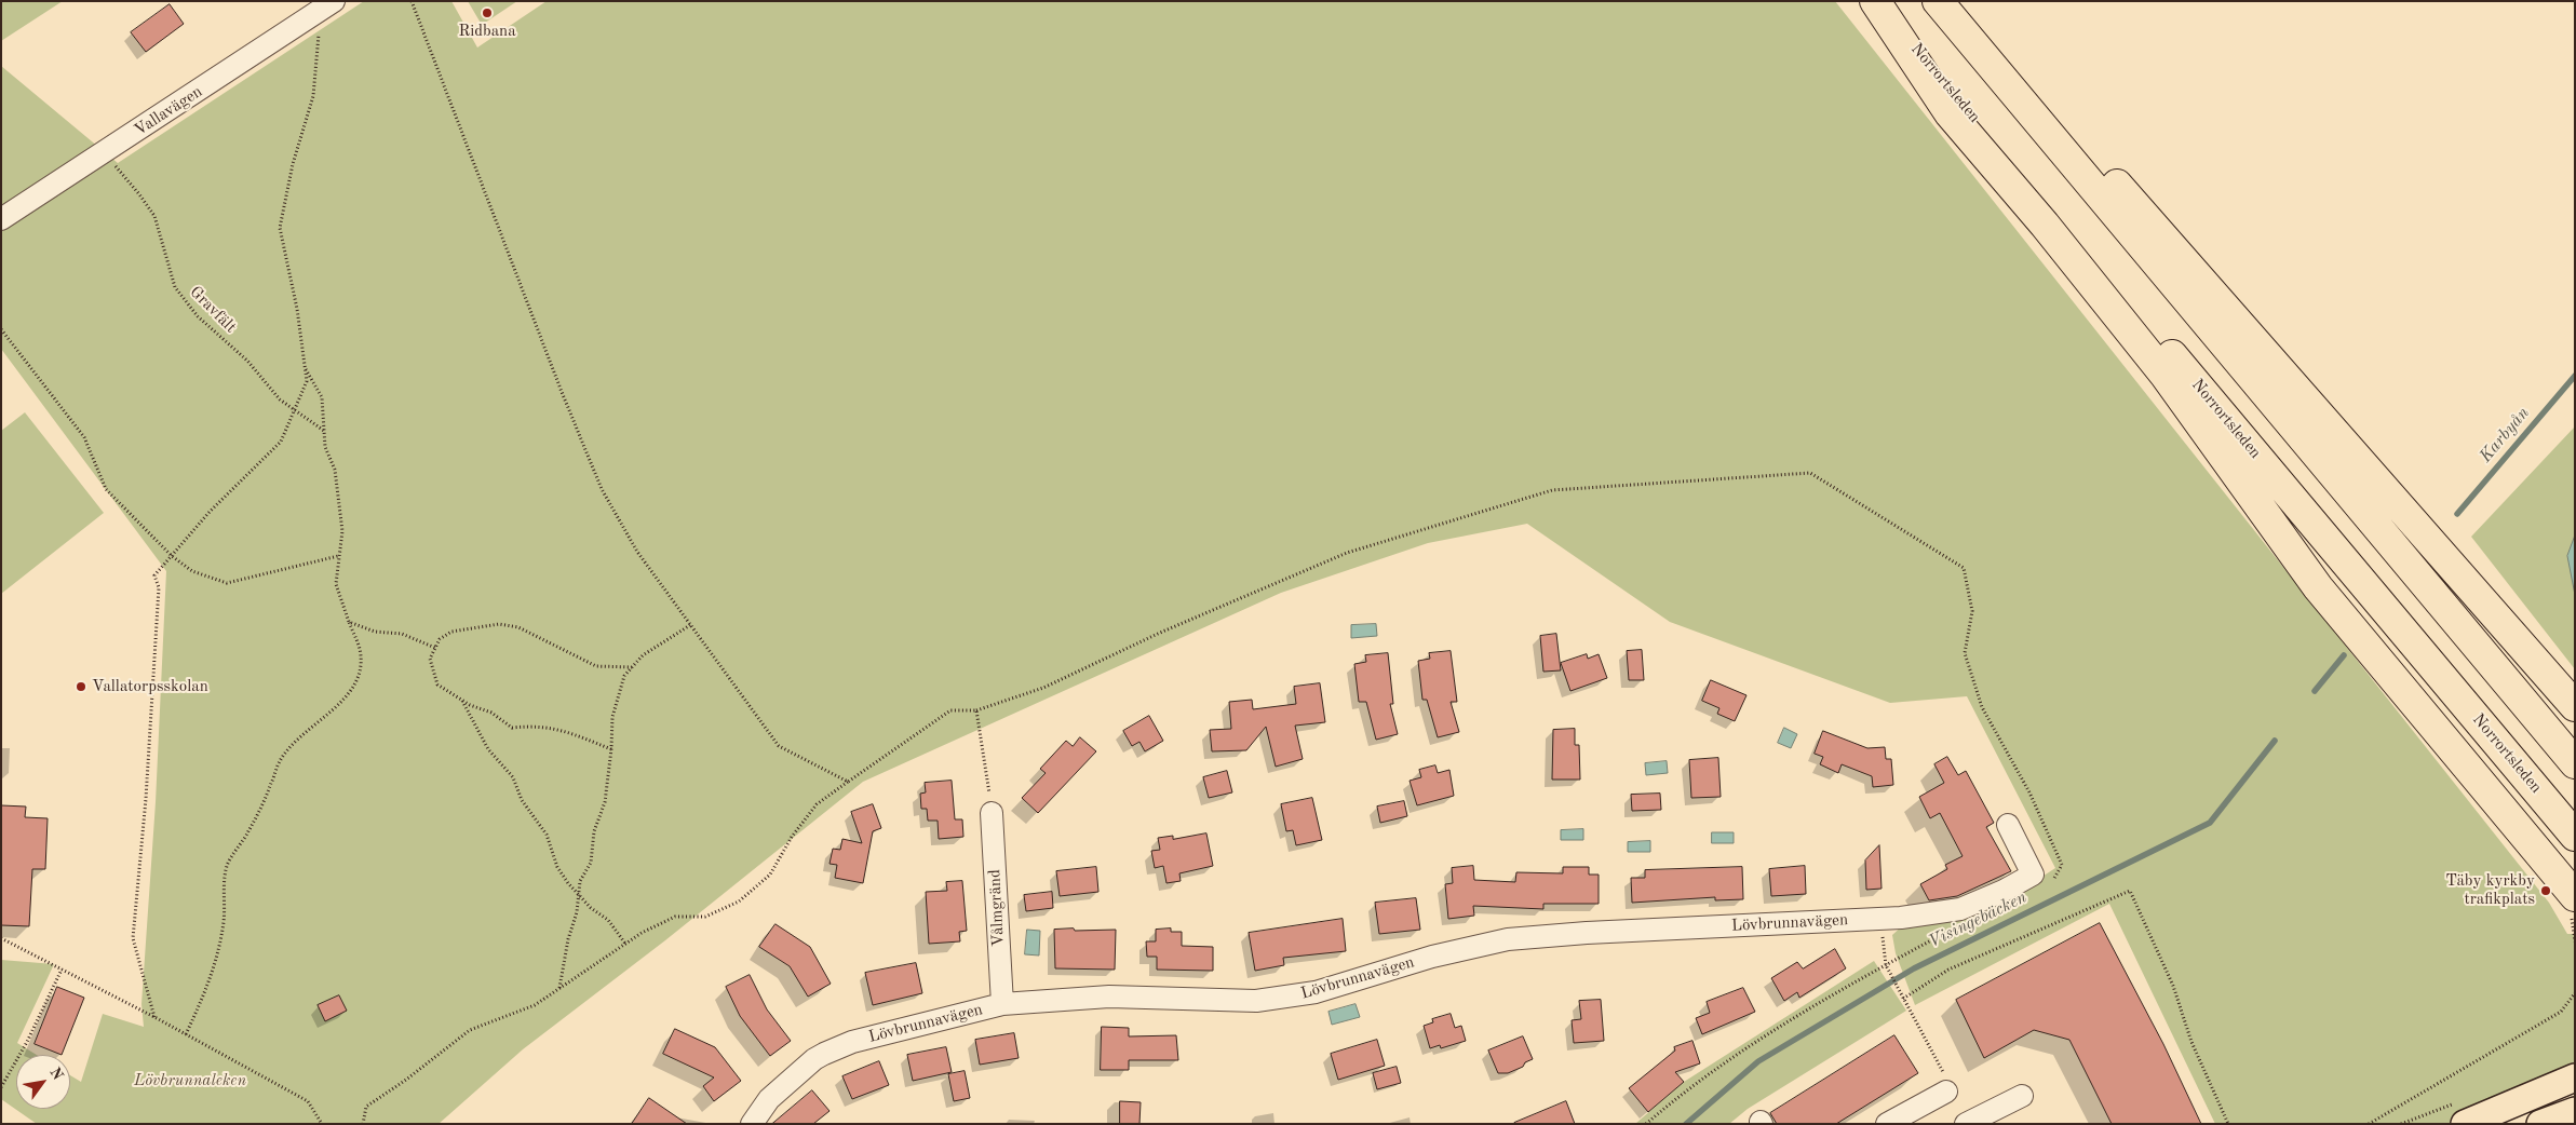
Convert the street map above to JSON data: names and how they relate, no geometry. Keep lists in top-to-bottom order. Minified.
{"streets":{"highway":["Norrortsleden"],"street":["Vallavägen","Vålmgränd","Lövbrunnavägen"],"path":["Gravfält"]},"crossings":[["Vallavägen","Gravfält"],["Vålmgränd","Lövbrunnavägen"]],"water":["Karbyån","Visingebäcken"],"parks":["Lövbrunnaleken"],"places":["Ridbana","Vallatorpsskolan","Täby kyrkby trafikplats"],"north":"top right"}
